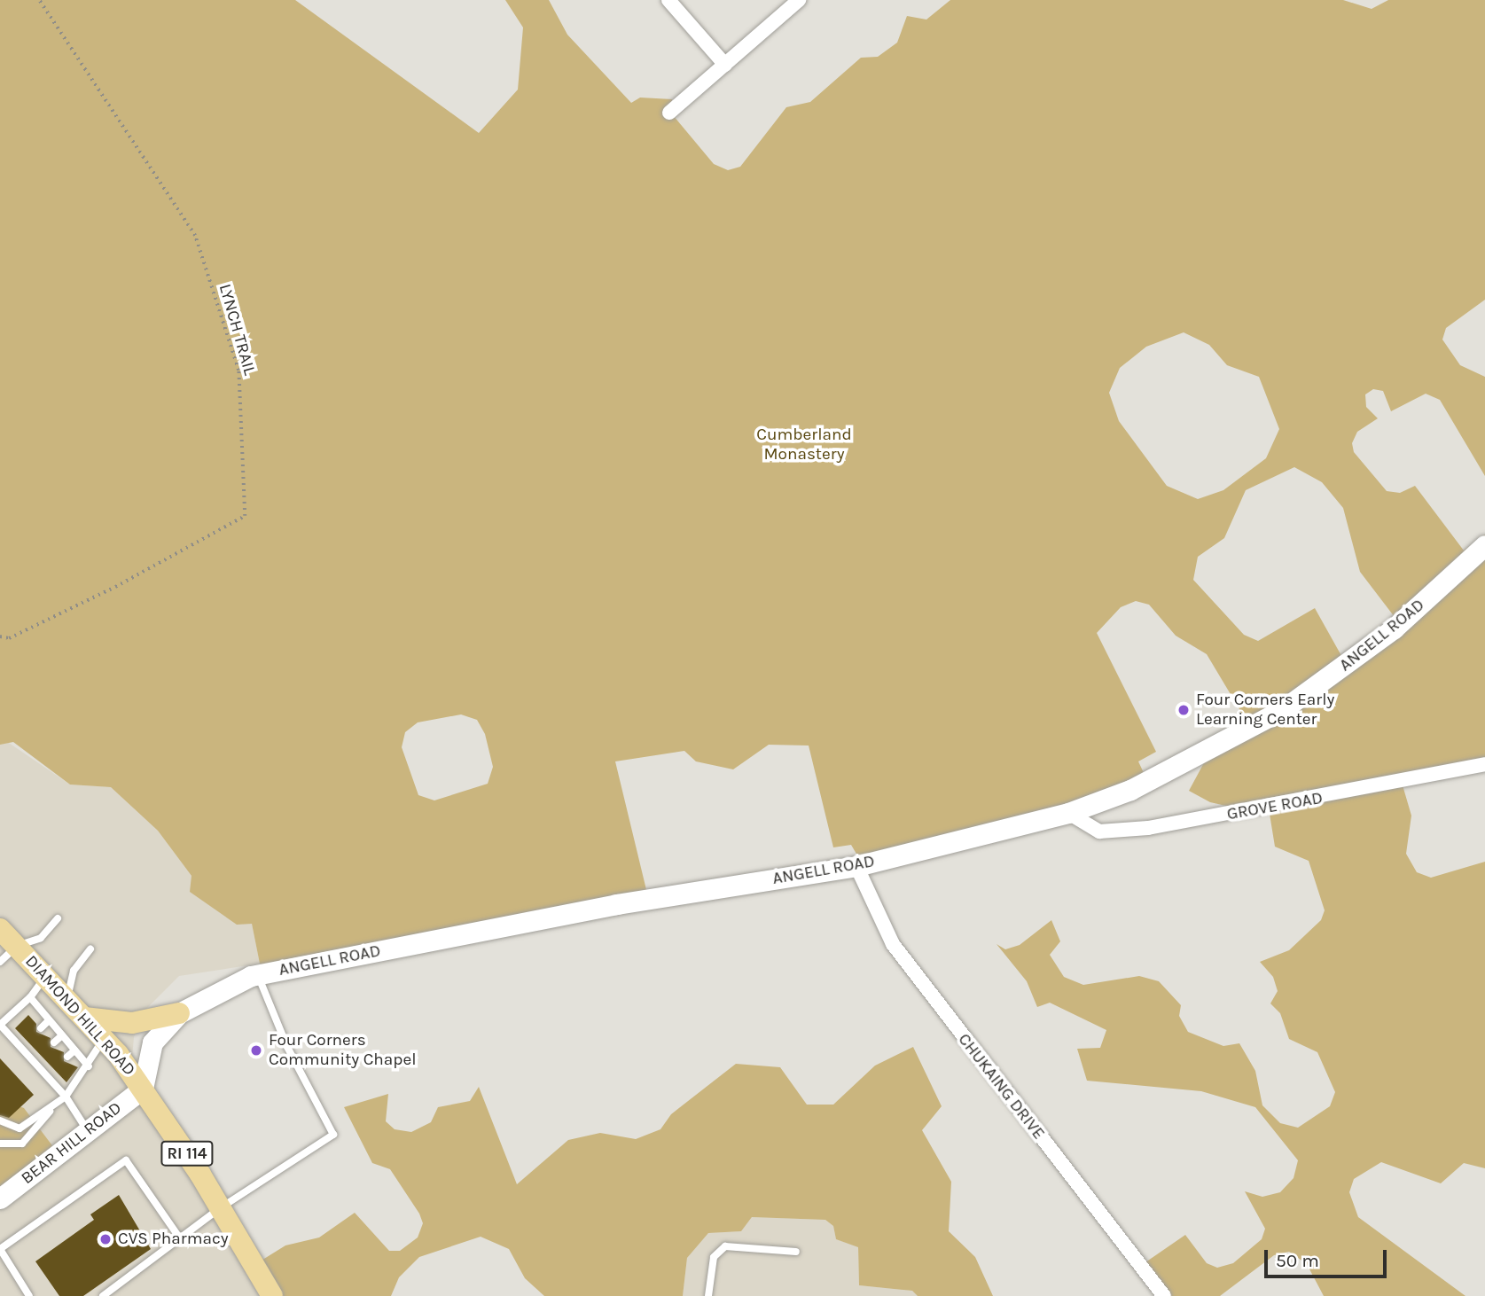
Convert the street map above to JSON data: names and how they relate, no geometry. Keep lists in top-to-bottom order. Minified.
{"streets":{"main road":["ANGELL ROAD","DIAMOND HILL ROAD","BEAR HILL ROAD","RI 114"],"street":["GROVE ROAD","CHUKAING DRIVE"],"path":["LYNCH TRAIL"]},"crossings":[["ANGELL ROAD","GROVE ROAD"],["ANGELL ROAD","DIAMOND HILL ROAD"],["ANGELL ROAD","CHUKAING DRIVE"],["ANGELL ROAD","BEAR HILL ROAD"],["DIAMOND HILL ROAD","BEAR HILL ROAD"]],"parks":["Cumberland Monastery"],"places":["Four Corners Early Learning Center","Four Corners Community Chapel","CVS Pharmacy"],"scale_bar":"50 m"}
